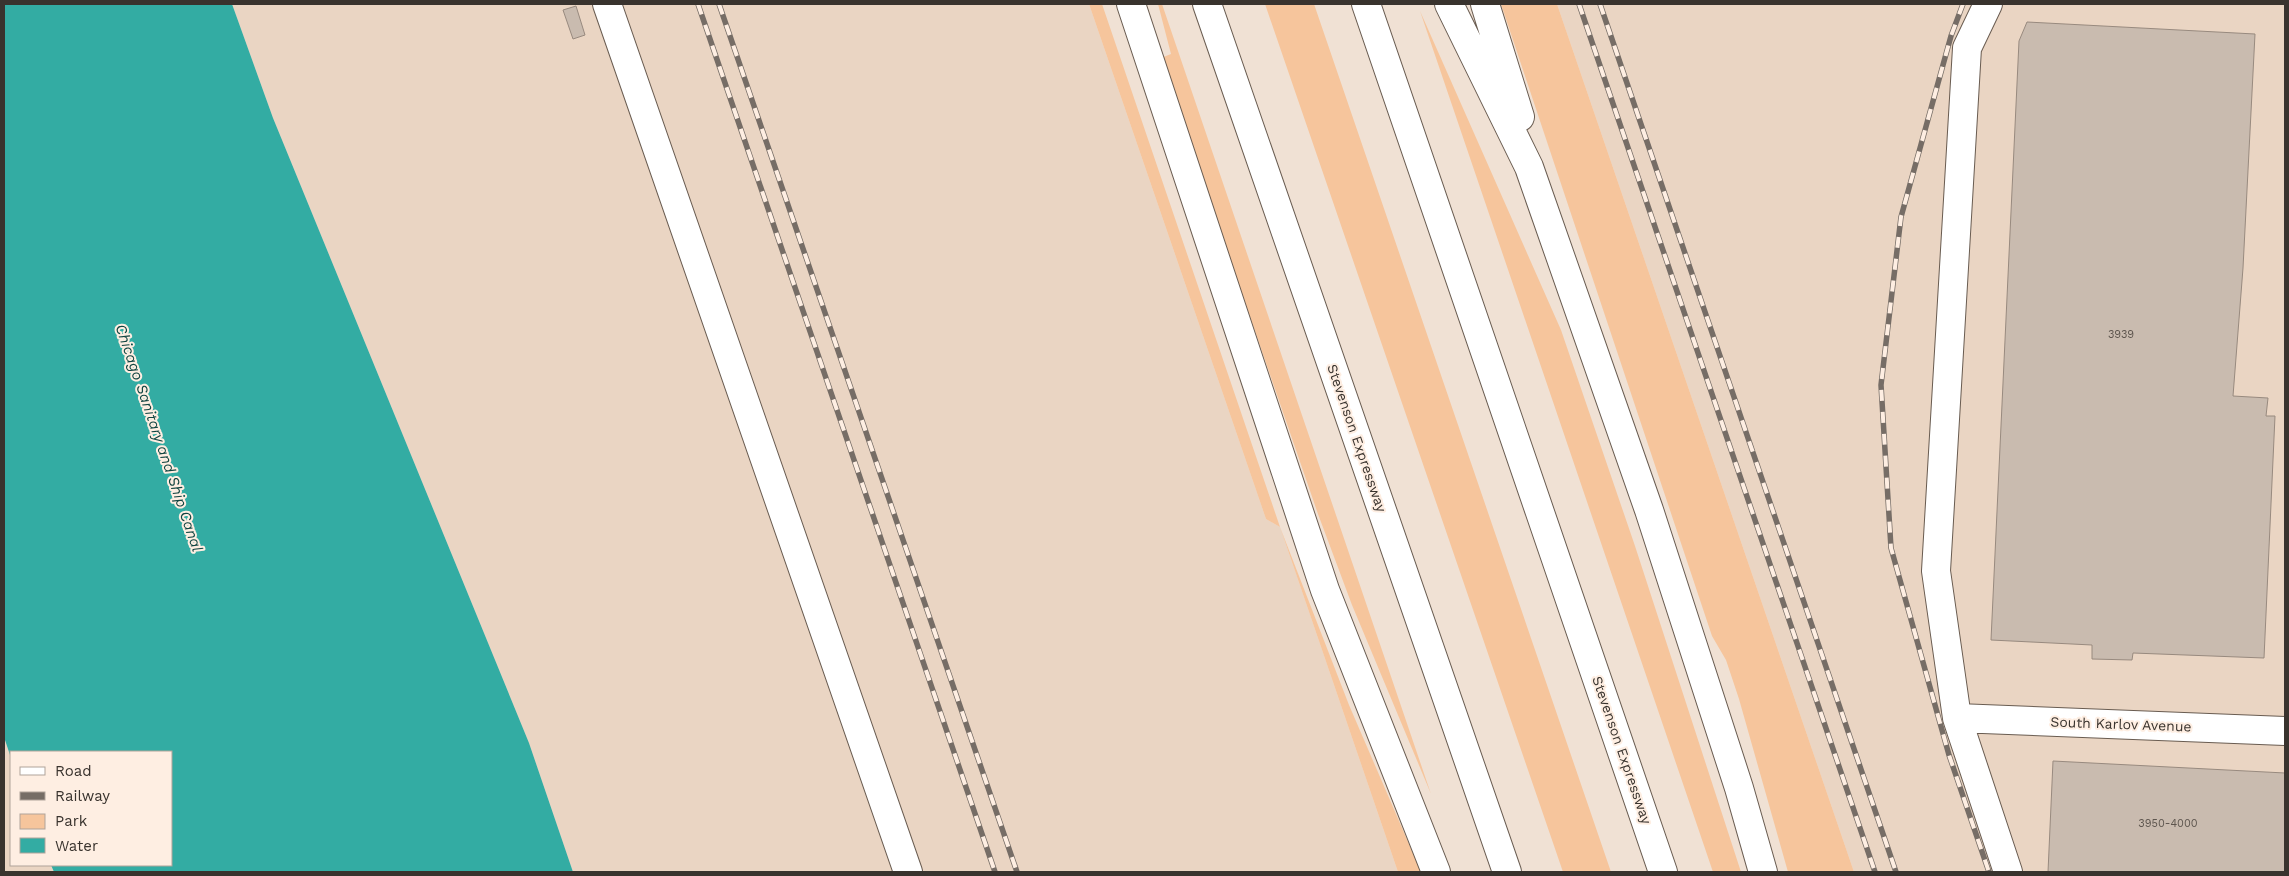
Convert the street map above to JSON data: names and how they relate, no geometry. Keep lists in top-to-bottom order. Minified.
{"streets":{"main road":["Stevenson Expressway","South Karlov Avenue"]},"water":["Chicago Sanitary and Ship Canal"],"house_numbers":["3939","3950-4000"],"legend":["Road","Railway","Park","Water"]}
